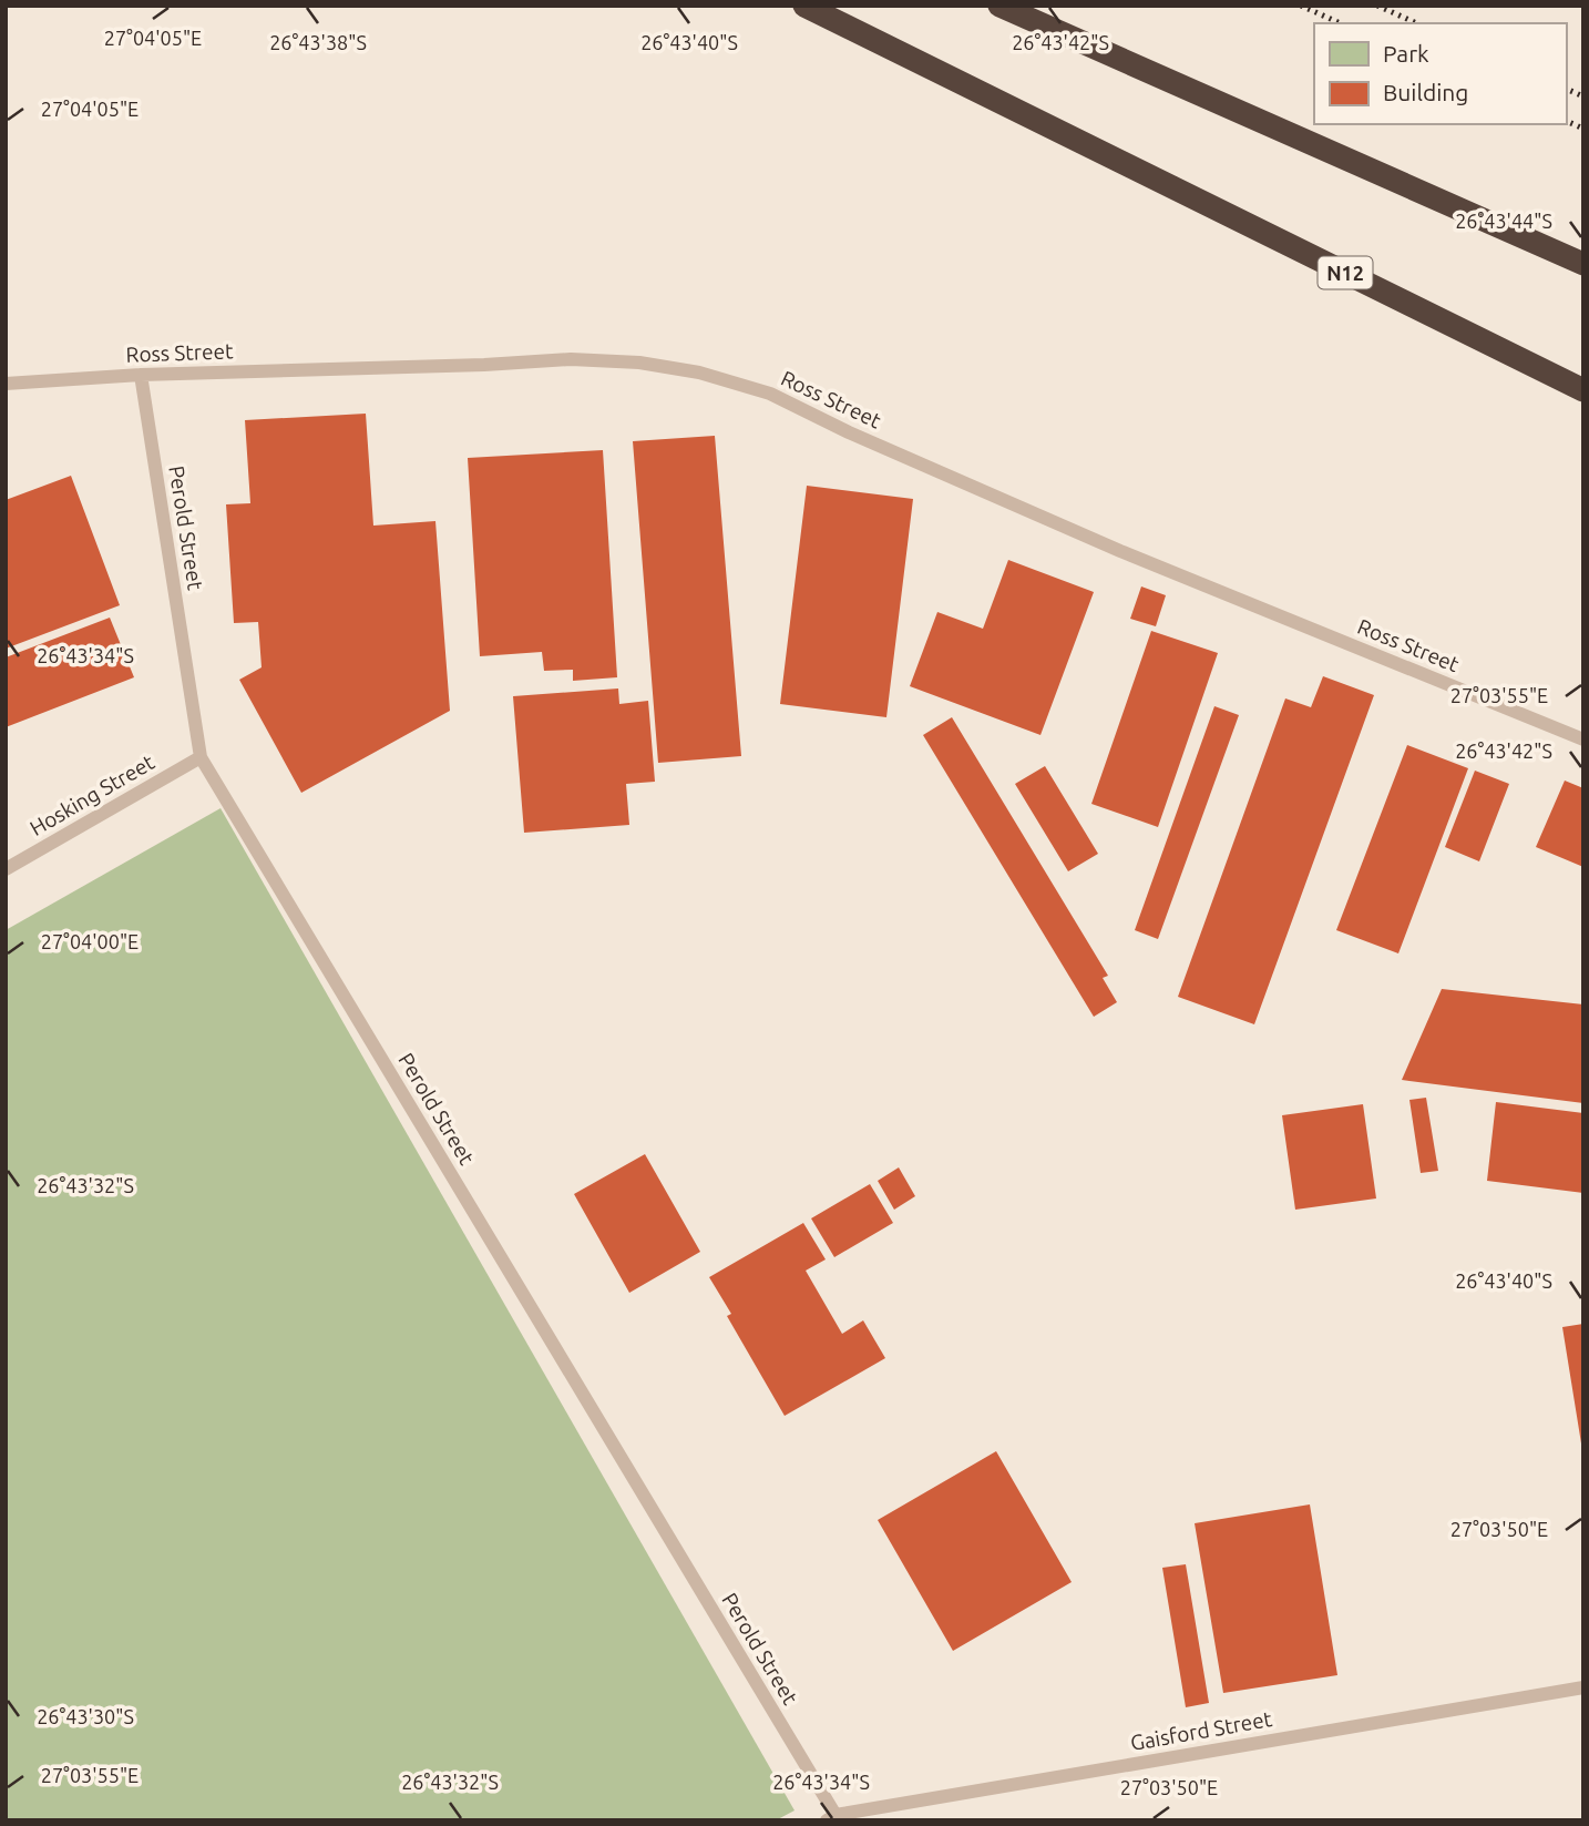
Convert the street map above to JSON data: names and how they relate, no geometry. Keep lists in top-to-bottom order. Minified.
{"streets":{"highway":["N12"],"lane":["Ross Street","Perold Street","Hosking Street","Gaisford Street"]},"crossings":[["Ross Street","Perold Street"],["Perold Street","Hosking Street"],["Perold Street","Gaisford Street"]],"legend":["Park","Building"],"coordinates":["27°04'05\"E","26°43'40\"S","26°43'42\"S","26°43'38\"S","26°43'44\"S","26°43'34\"S","27°03'55\"E","27°04'00\"E","26°43'32\"S","27°03'50\"E","26°43'30\"S"]}
